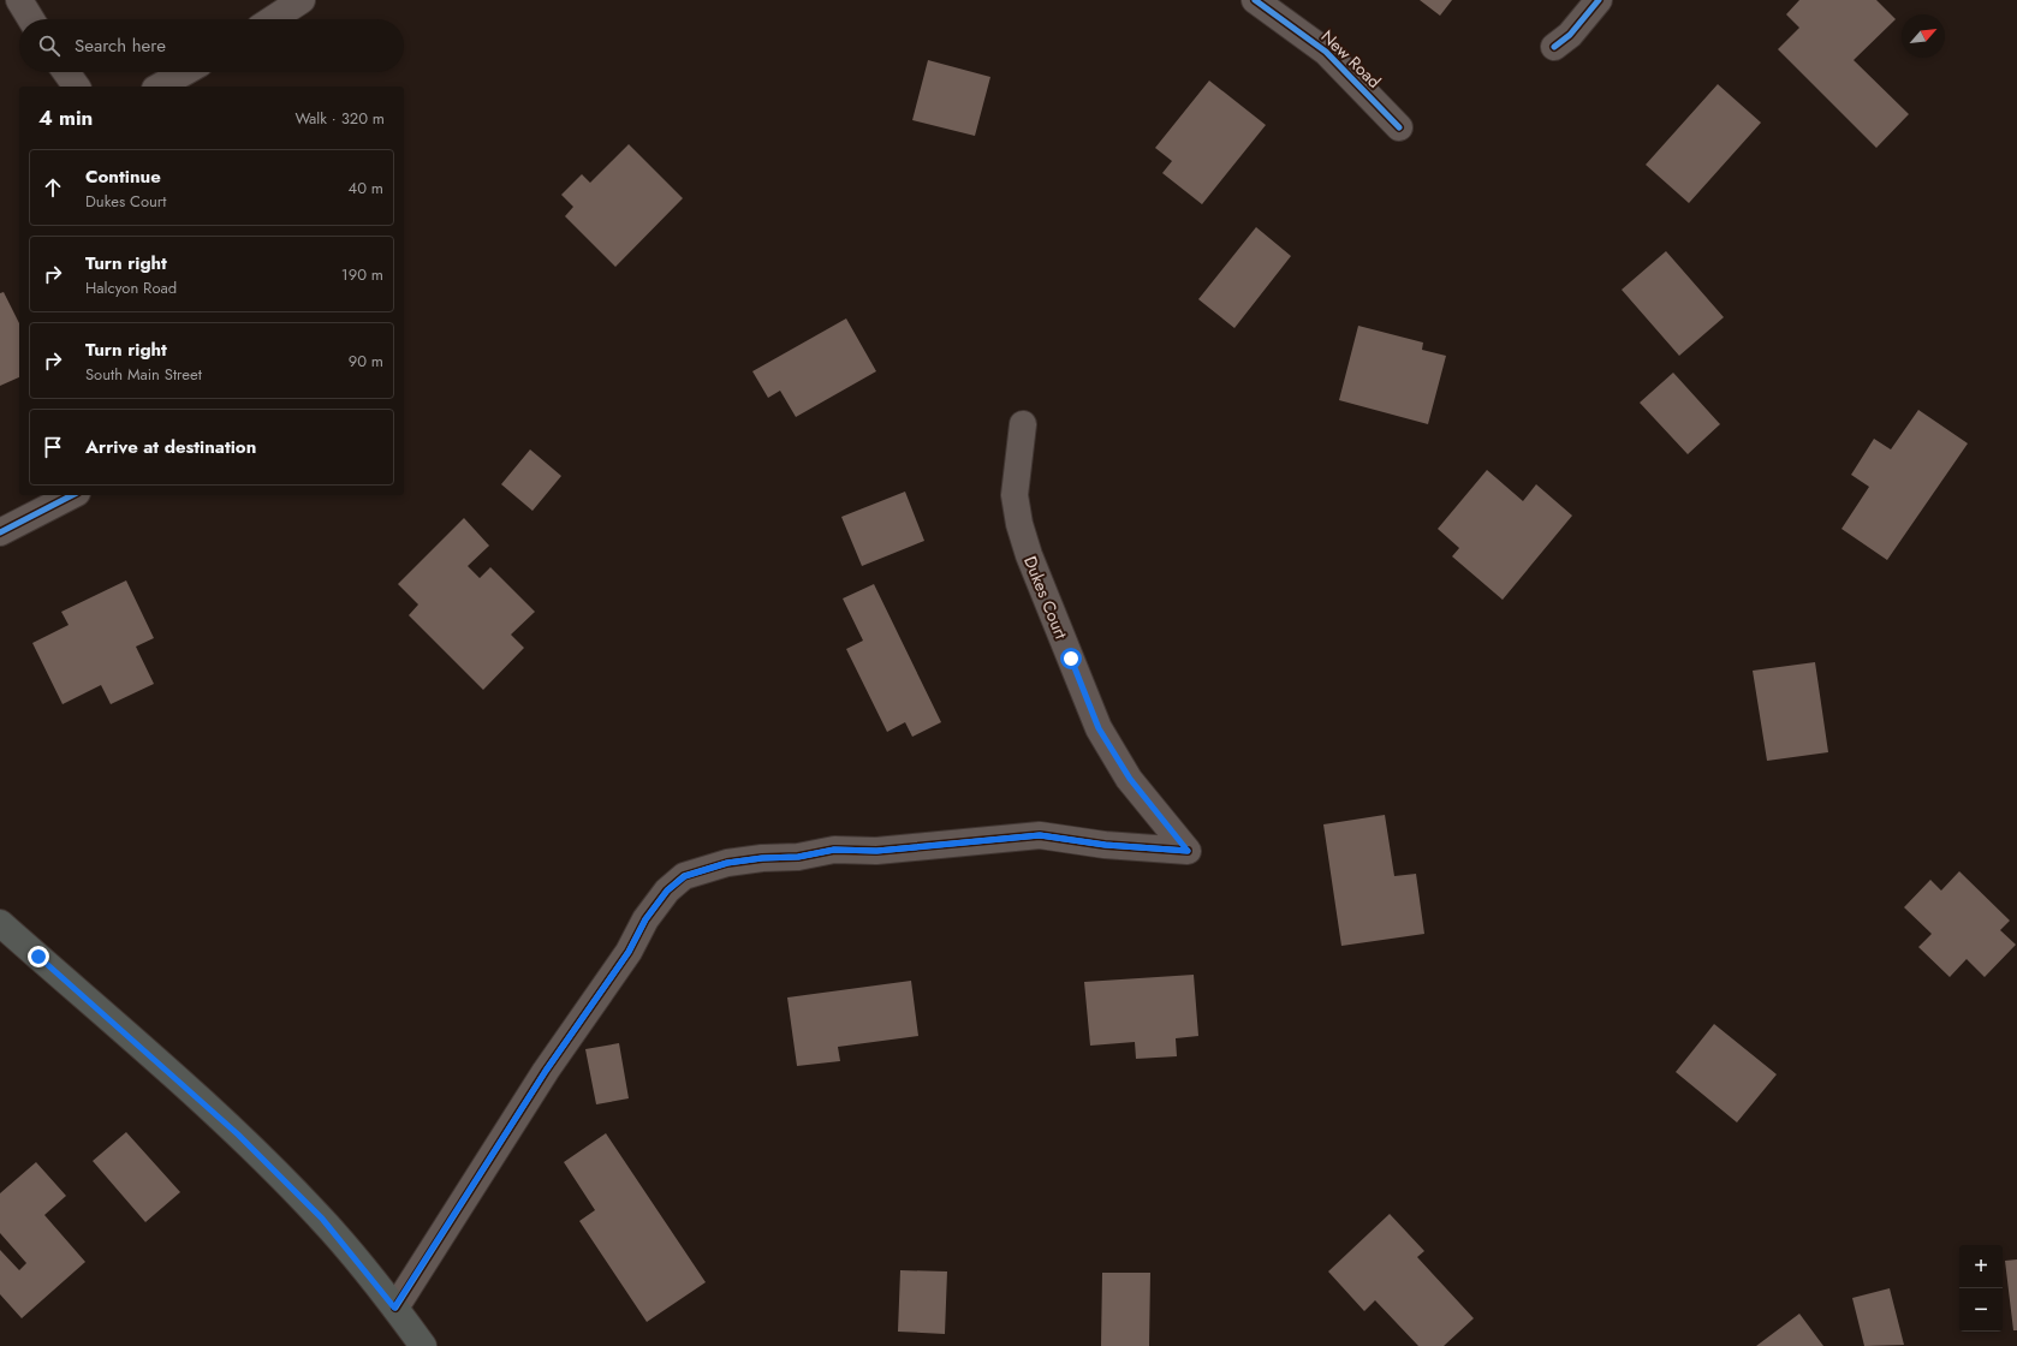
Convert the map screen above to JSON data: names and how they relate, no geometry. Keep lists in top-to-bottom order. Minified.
{"streets":{"street":["New Road","Dukes Court"]},"north":"top right","page":{"search":"Search here","heading":["4 min","Walk · 320 m"],"list":[["Continue","Dukes Court","40 m"],["Turn right","Halcyon Road","190 m"],["Turn right","South Main Street","90 m"],"Arrive at destination"],"map_buttons":["+","−"]}}
